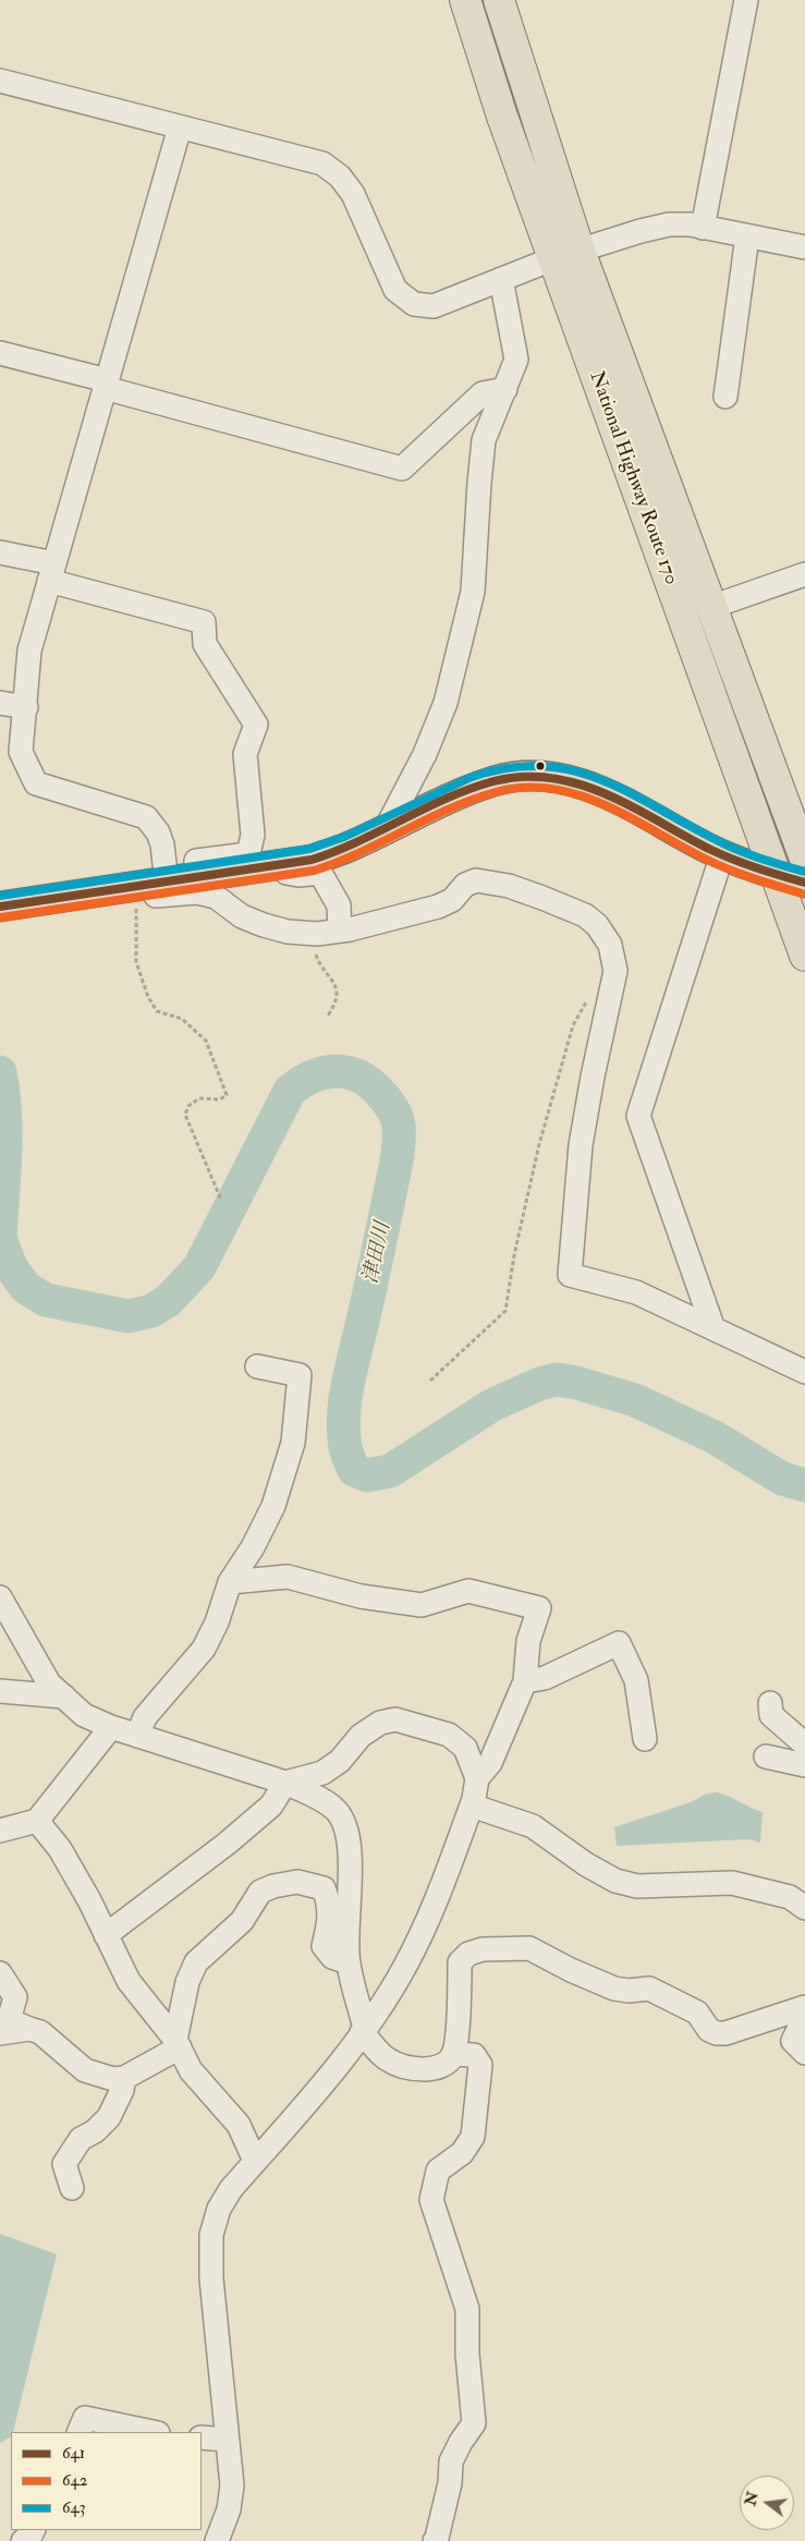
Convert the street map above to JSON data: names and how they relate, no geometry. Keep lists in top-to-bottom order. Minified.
{"streets":{"highway":["National Highway Route 170"]},"water":["津田川"],"lines":["transit line 643","transit line 641","transit line 642"],"legend":["641","642","643"],"north":"left"}
